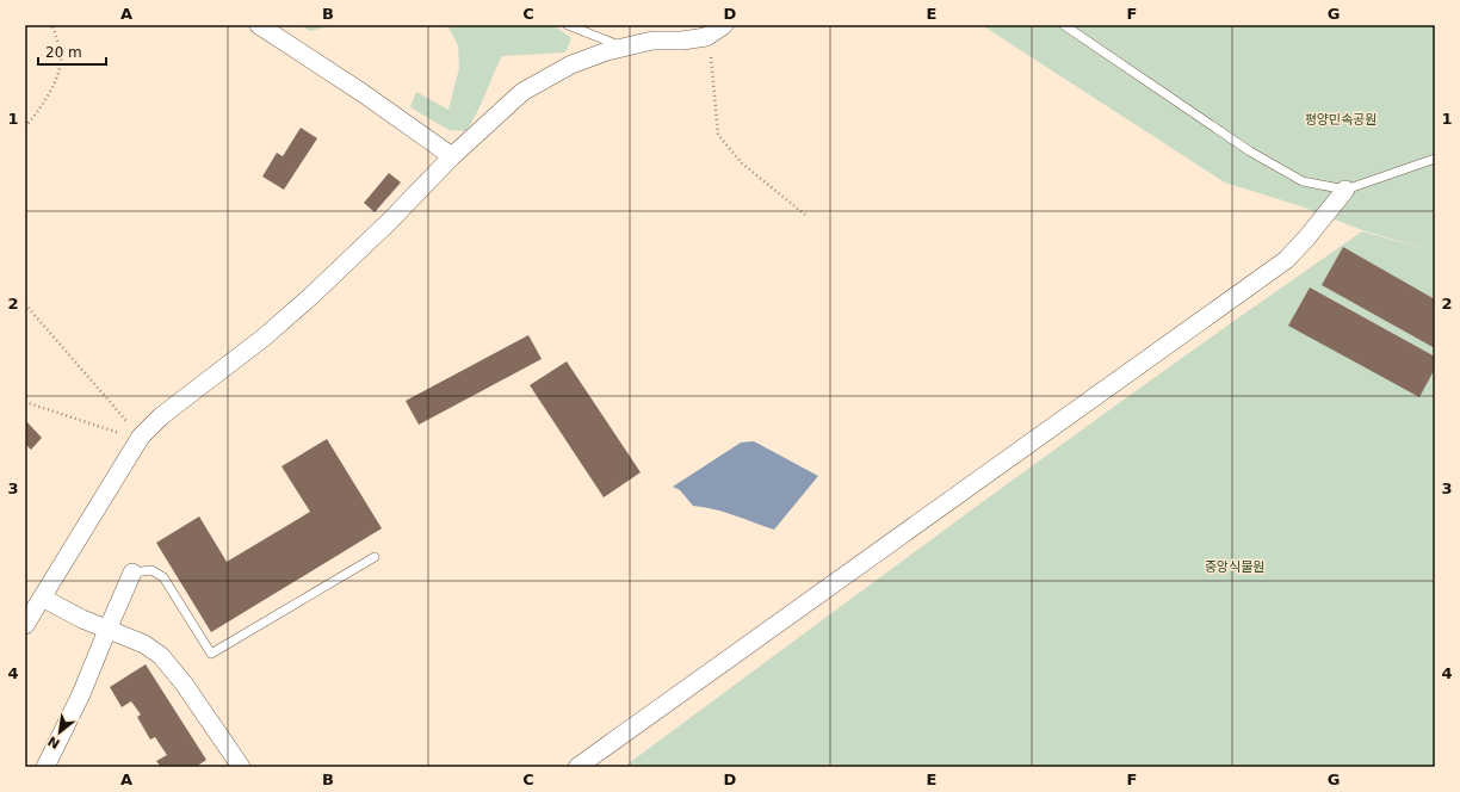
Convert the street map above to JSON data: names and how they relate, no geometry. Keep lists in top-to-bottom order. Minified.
{"parks":["평양민속공원","중앙식물원"],"scale_bar":"20 m","north":"bottom left","grid":{"columns":["A","B","C","D","E","F","G"],"rows":["1","2","3","4"]}}
